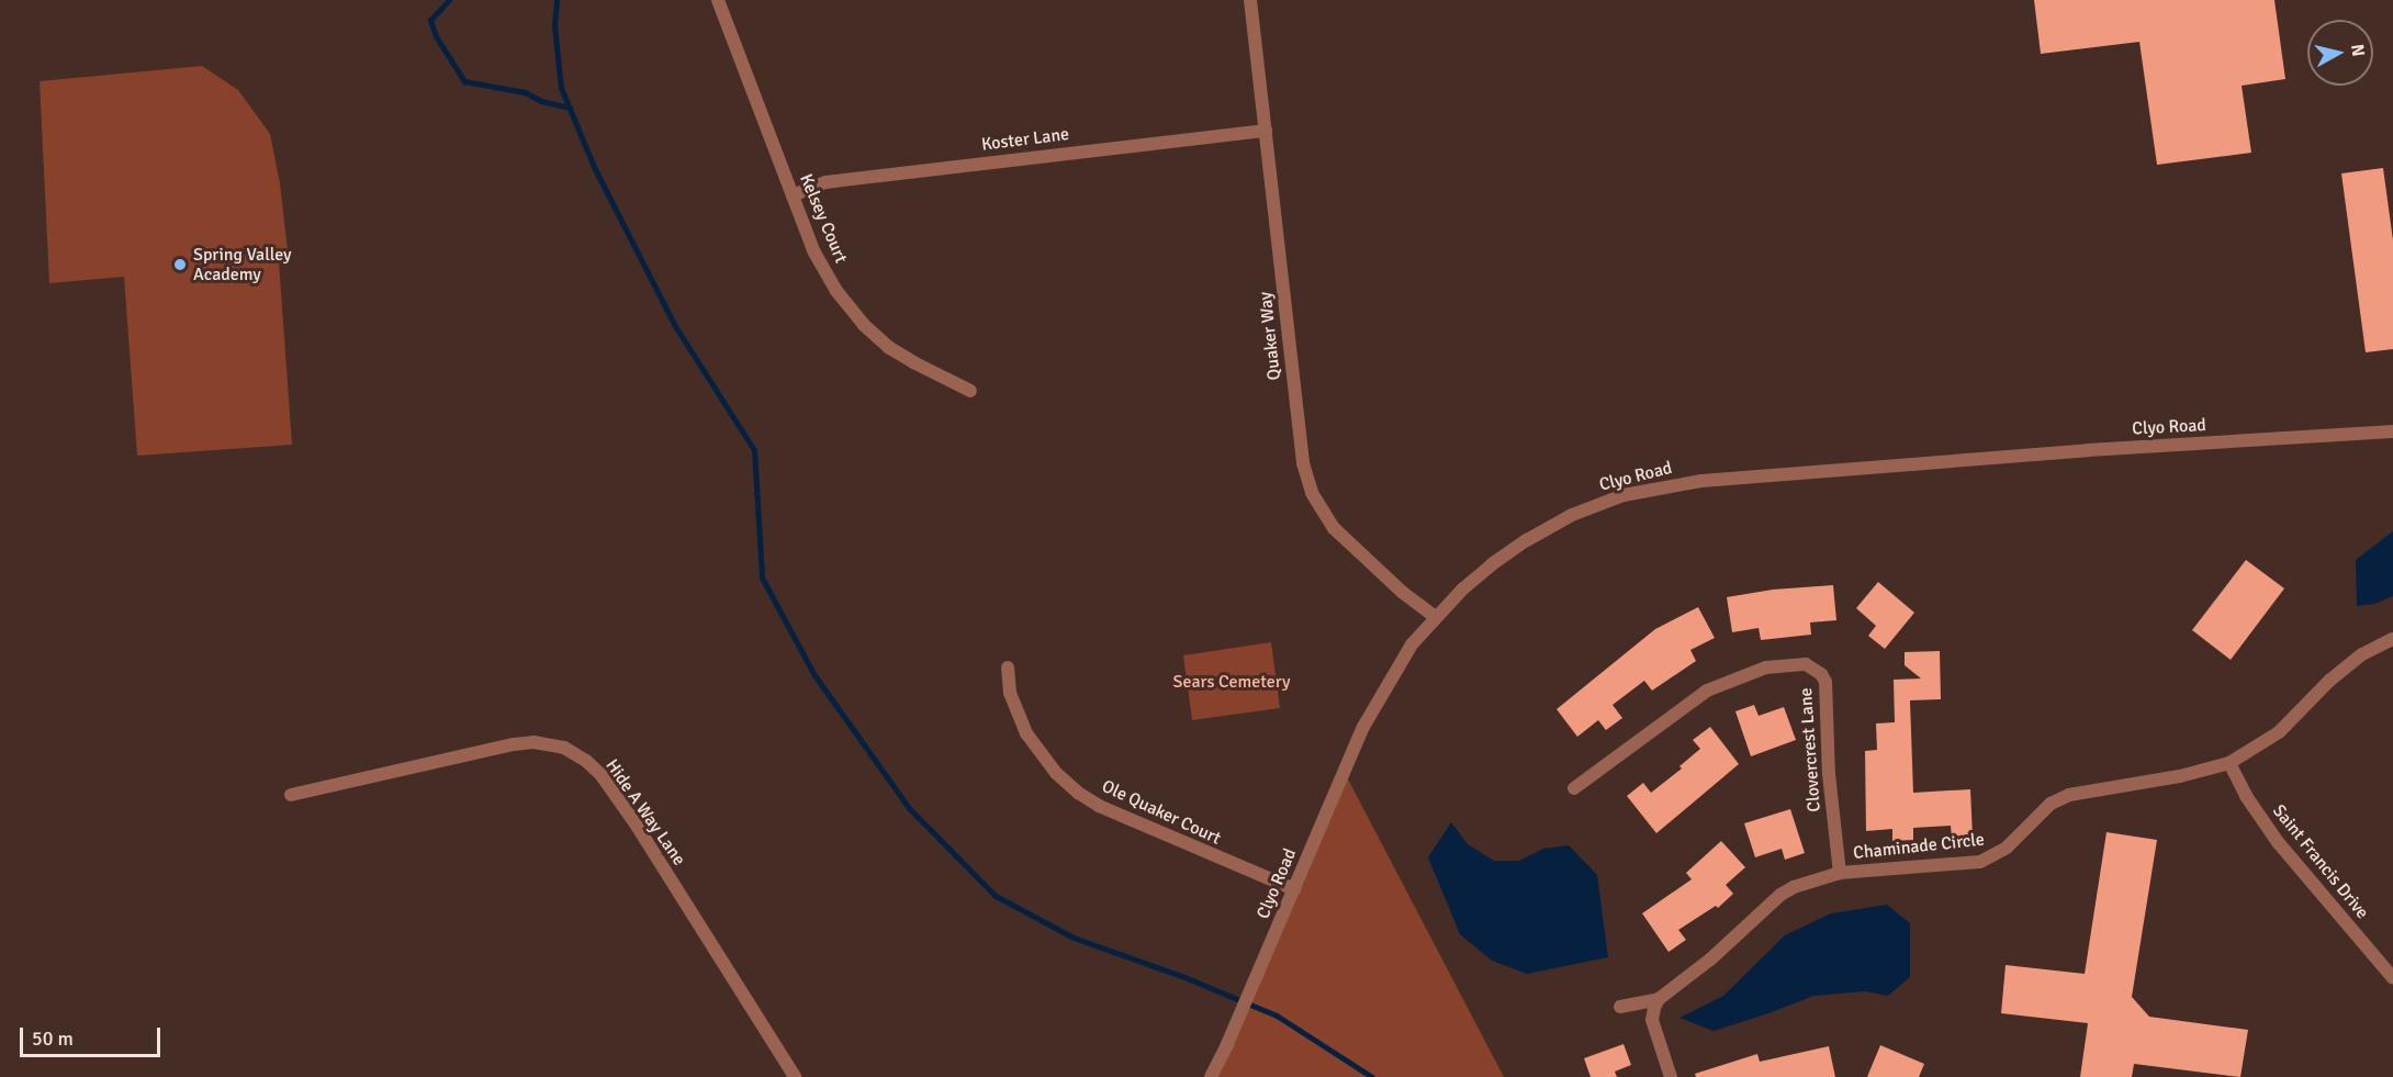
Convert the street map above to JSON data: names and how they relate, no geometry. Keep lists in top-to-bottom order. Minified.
{"streets":{"street":["Koster Lane","Kelsey Court","Quaker Way","Clyo Road","Clovercrest Lane","Hide A Way Lane","Ole Quaker Court","Chaminade Circle","Saint Francis Drive"]},"crossings":[["Koster Lane","Kelsey Court"],["Koster Lane","Quaker Way"],["Quaker Way","Clyo Road"],["Clyo Road","Ole Quaker Court"],["Clovercrest Lane","Chaminade Circle"],["Chaminade Circle","Saint Francis Drive"]],"parks":["Sears Cemetery"],"places":["Spring Valley Academy"],"scale_bar":"50 m","north":"right"}
